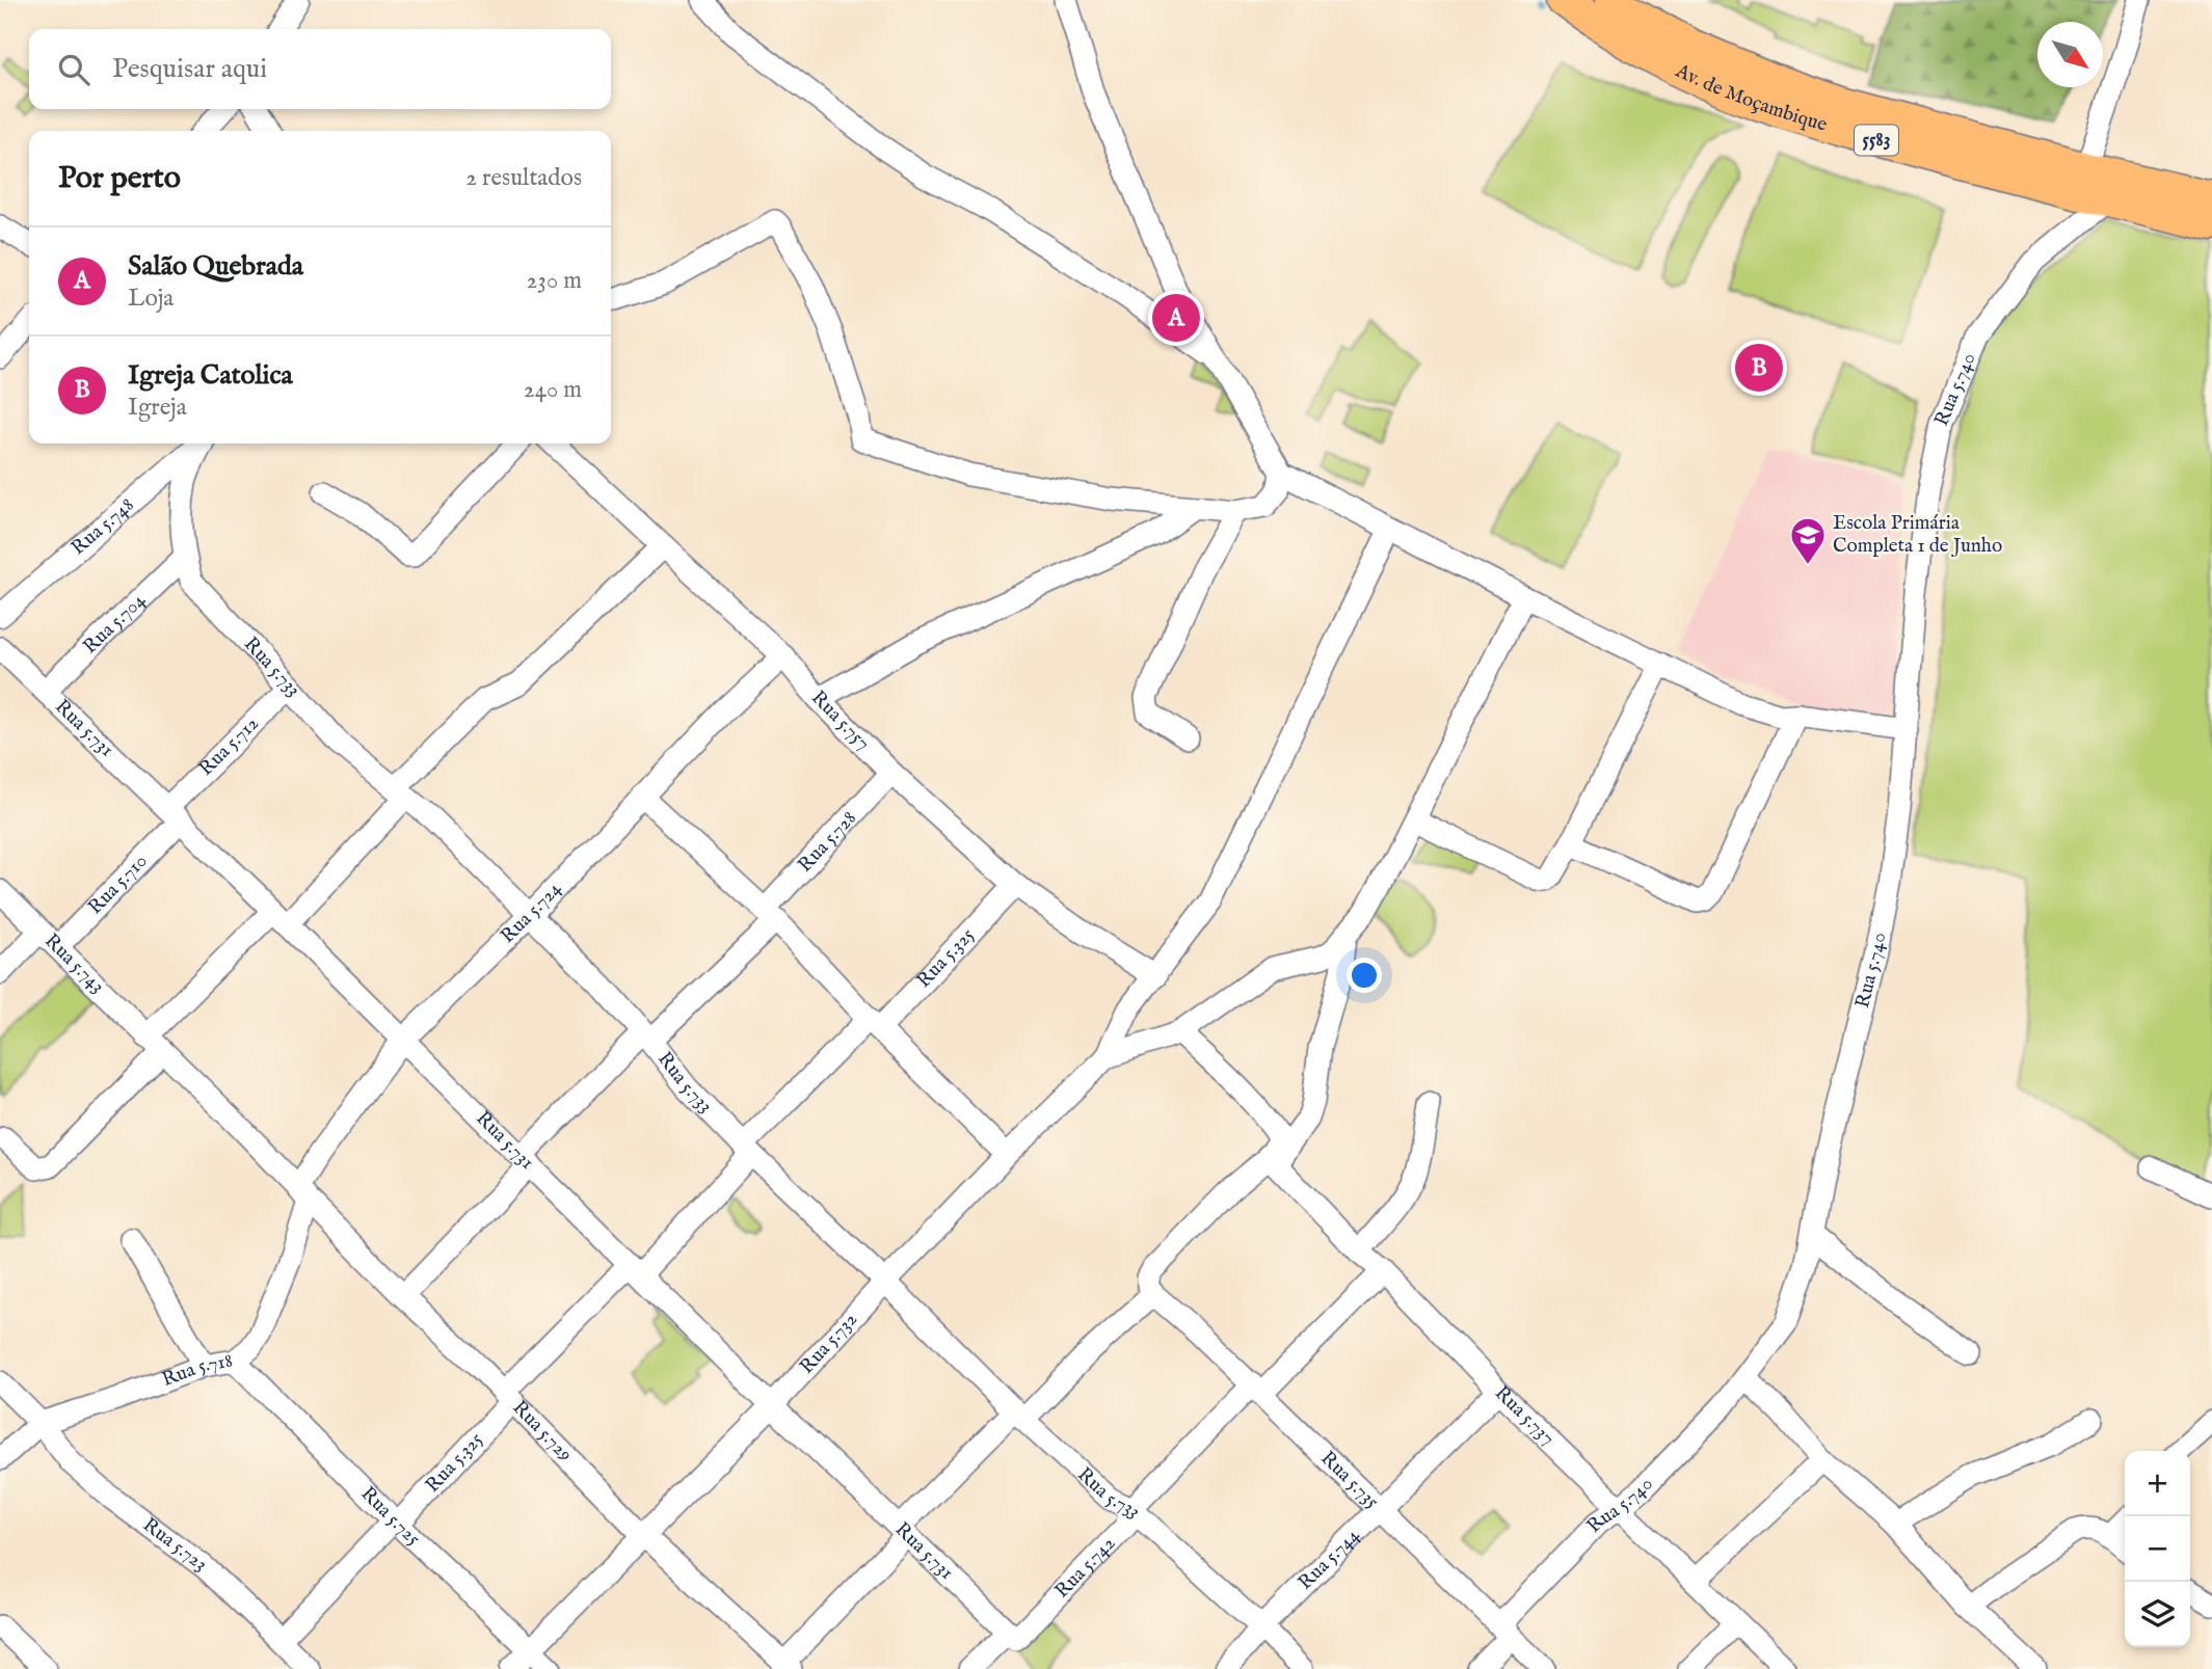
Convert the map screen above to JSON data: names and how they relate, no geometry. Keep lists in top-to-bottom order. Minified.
{"streets":{"highway":["Av. de Moçambique","5583"],"street":["Rua 5.740","Rua 5.748","Rua 5.704","Rua 5.733","Rua 5.757","Rua 5.731","Rua 5.712","Rua 5.728","Rua 5.710","Rua 5.724","Rua 5.325","Rua 5.743","Rua 5.732","Rua 5.718","Rua 5.737","Rua 5.729","Rua 5.735","Rua 5.725","Rua 5.723","Rua 5.744","Rua 5.742"]},"crossings":[["Av. de Moçambique","Rua 5.740"],["Rua 5.740","Rua 5.737"],["Rua 5.740","Rua 5.735"],["Rua 5.704","Rua 5.733"],["Rua 5.704","Rua 5.731"],["Rua 5.733","Rua 5.712"],["Rua 5.733","Rua 5.728"],["Rua 5.733","Rua 5.724"],["Rua 5.733","Rua 5.325"],["Rua 5.733","Rua 5.732"],["Rua 5.733","Rua 5.744"],["Rua 5.733","Rua 5.742"],["Rua 5.757","Rua 5.728"],["Rua 5.757","Rua 5.724"],["Rua 5.757","Rua 5.325"],["Rua 5.731","Rua 5.712"],["Rua 5.731","Rua 5.728"],["Rua 5.731","Rua 5.710"],["Rua 5.731","Rua 5.724"],["Rua 5.731","Rua 5.325"],["Rua 5.731","Rua 5.732"],["Rua 5.731","Rua 5.742"],["Rua 5.712","Rua 5.710"],["Rua 5.728","Rua 5.729"],["Rua 5.710","Rua 5.743"],["Rua 5.724","Rua 5.743"],["Rua 5.724","Rua 5.718"],["Rua 5.724","Rua 5.729"],["Rua 5.325","Rua 5.729"],["Rua 5.325","Rua 5.725"],["Rua 5.325","Rua 5.723"],["Rua 5.743","Rua 5.718"],["Rua 5.743","Rua 5.729"],["Rua 5.732","Rua 5.729"],["Rua 5.732","Rua 5.725"],["Rua 5.718","Rua 5.729"],["Rua 5.718","Rua 5.725"],["Rua 5.718","Rua 5.723"],["Rua 5.737","Rua 5.744"],["Rua 5.737","Rua 5.742"],["Rua 5.735","Rua 5.744"],["Rua 5.735","Rua 5.742"]],"places":{"school or university":["Escola Primária Completa 1 de Junho"]},"north":"bottom right","page":{"search":"Pesquisar aqui","heading":["Por perto","2 resultados"],"list":[{"mark":"A","name":"Salão Quebrada","note":"Loja","value":"230 m"},{"mark":"B","name":"Igreja Catolica","note":"Igreja","value":"240 m"}],"pins":["A","B"],"map_buttons":["+","−"]}}
